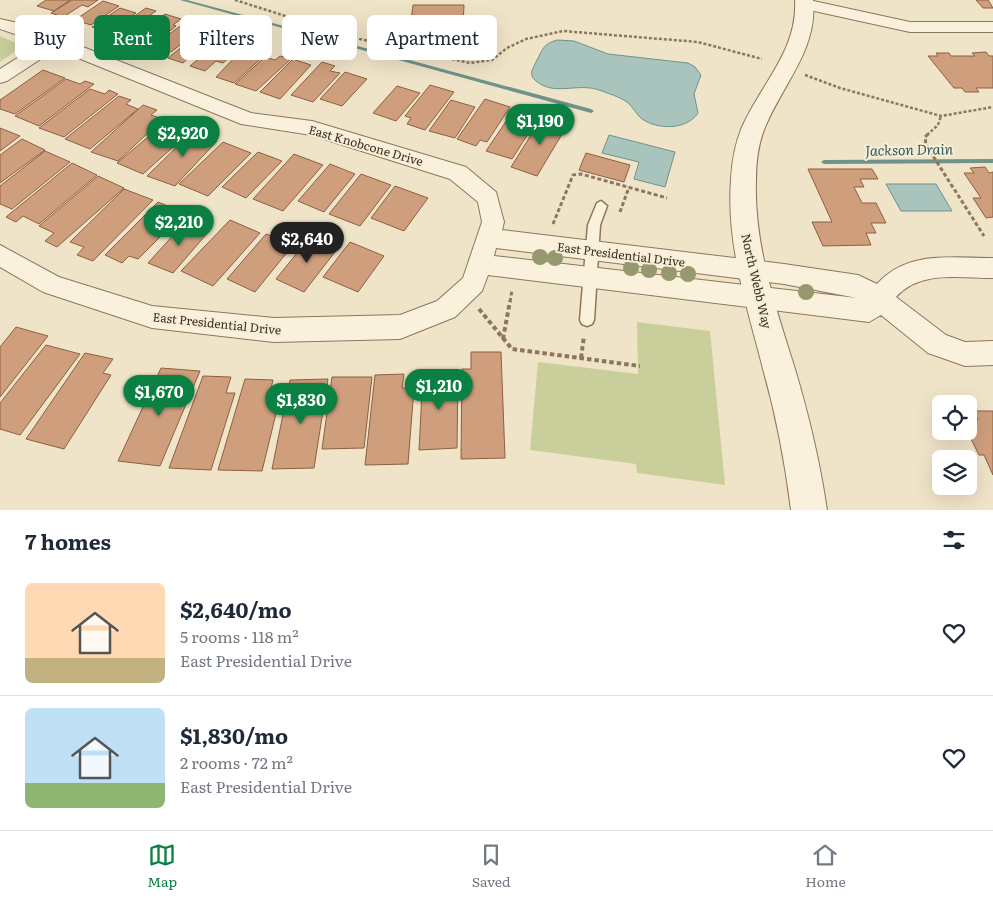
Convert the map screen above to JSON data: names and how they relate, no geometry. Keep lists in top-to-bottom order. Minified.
{"streets":{"street":["East Knobcone Drive","East Presidential Drive","North Webb Way"]},"crossings":[["East Knobcone Drive","East Presidential Drive"],["East Presidential Drive","North Webb Way"]],"water":["Jackson Drain"],"page":{"chip":["Buy","Rent","Filters","New","Apartment"],"price":["$1,190","$2,920","$2,210","$2,640","$1,210","$1,670","$1,830"],"heading":"7 homes","list":[{"name":"$2,640/mo","note":"5 rooms · 118 m² · East Presidential Drive"},{"name":"$1,830/mo","note":"2 rooms · 72 m² · East Presidential Drive"}],"tabs":["Map","Saved","Home"]}}
